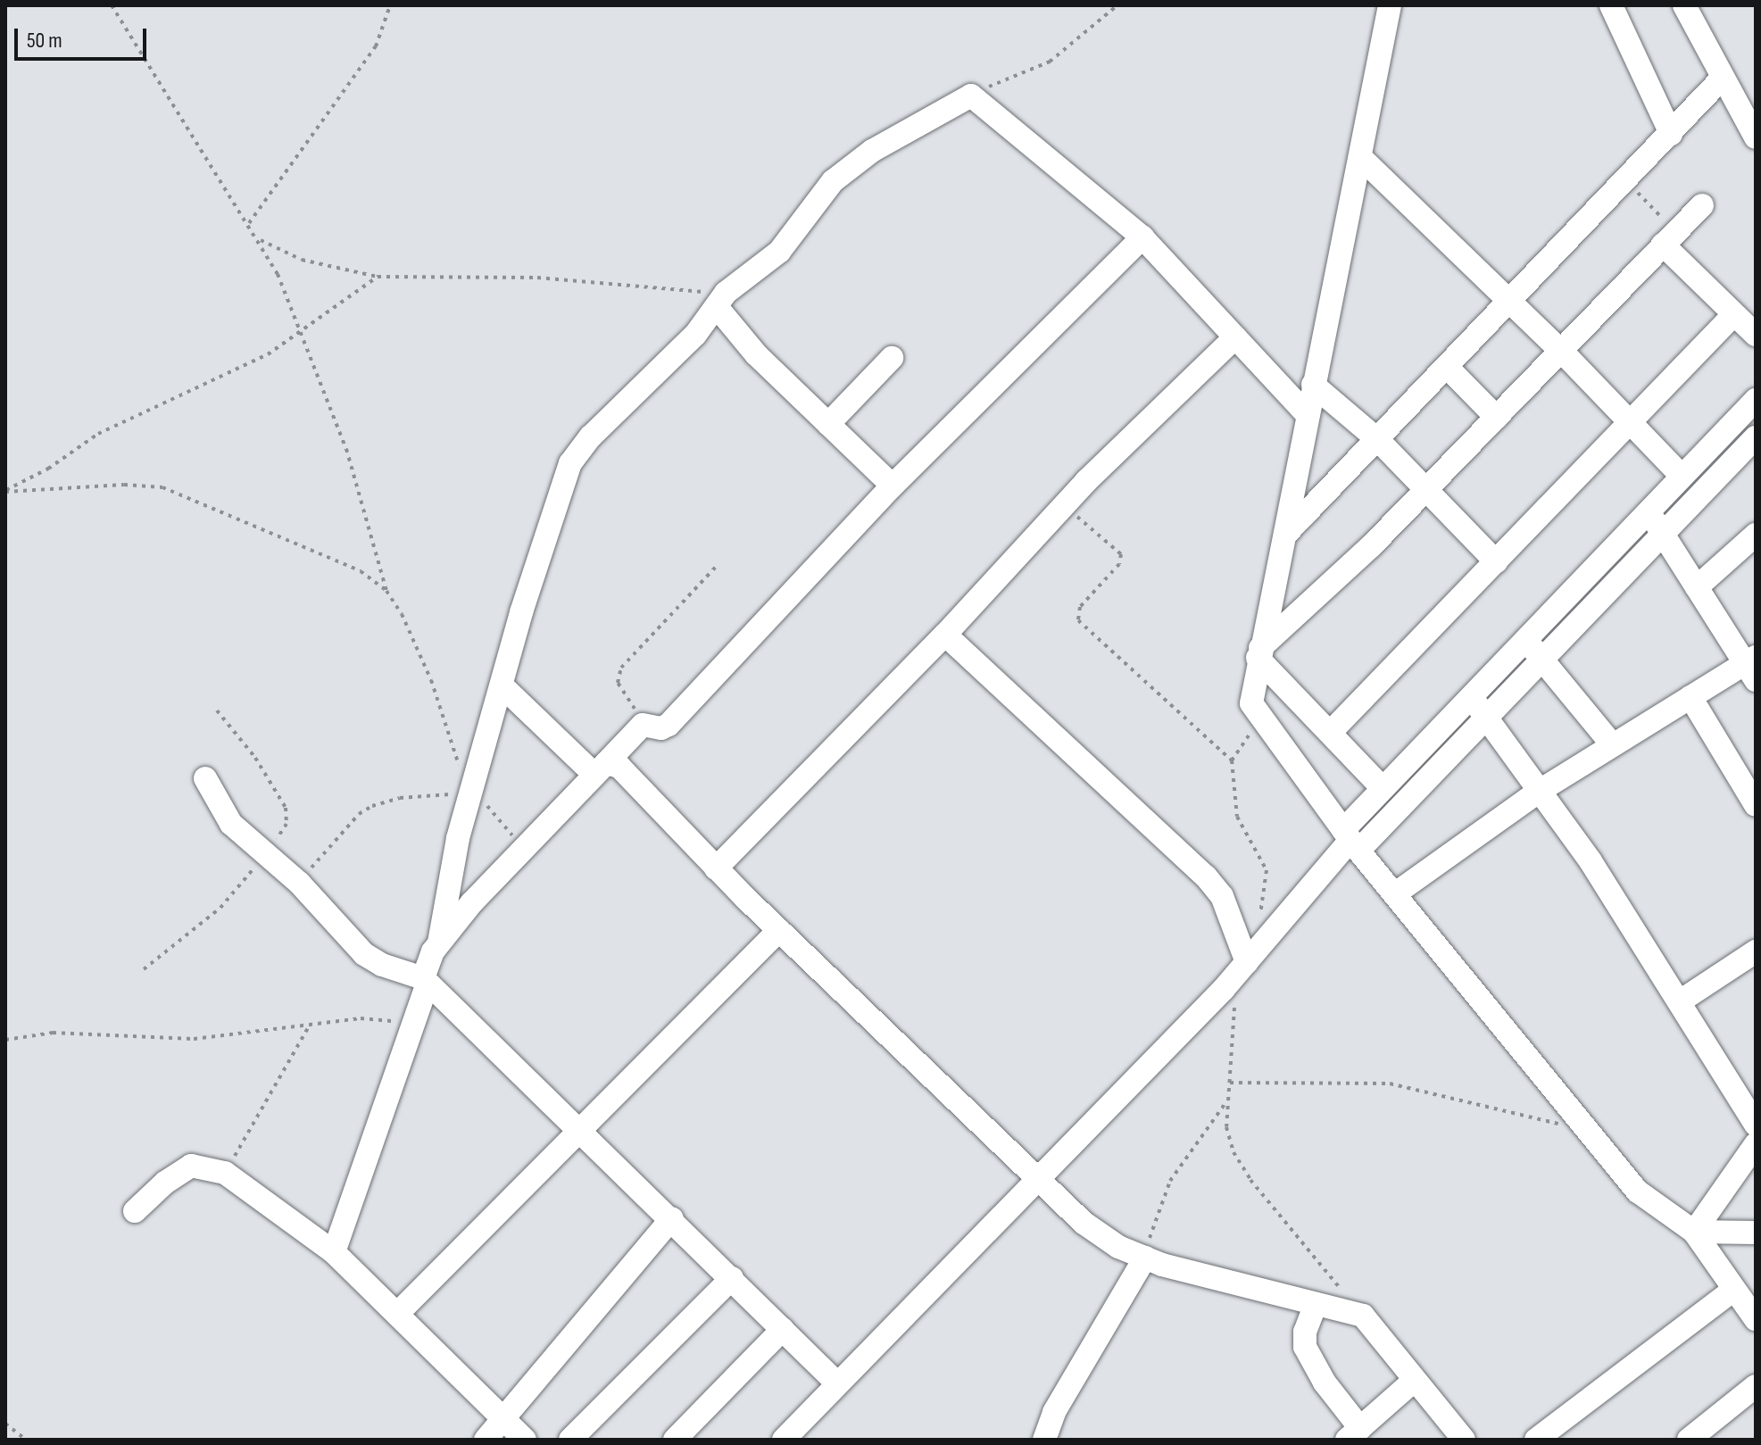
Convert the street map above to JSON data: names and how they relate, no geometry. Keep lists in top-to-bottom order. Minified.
{"scale_bar":"50 m"}
